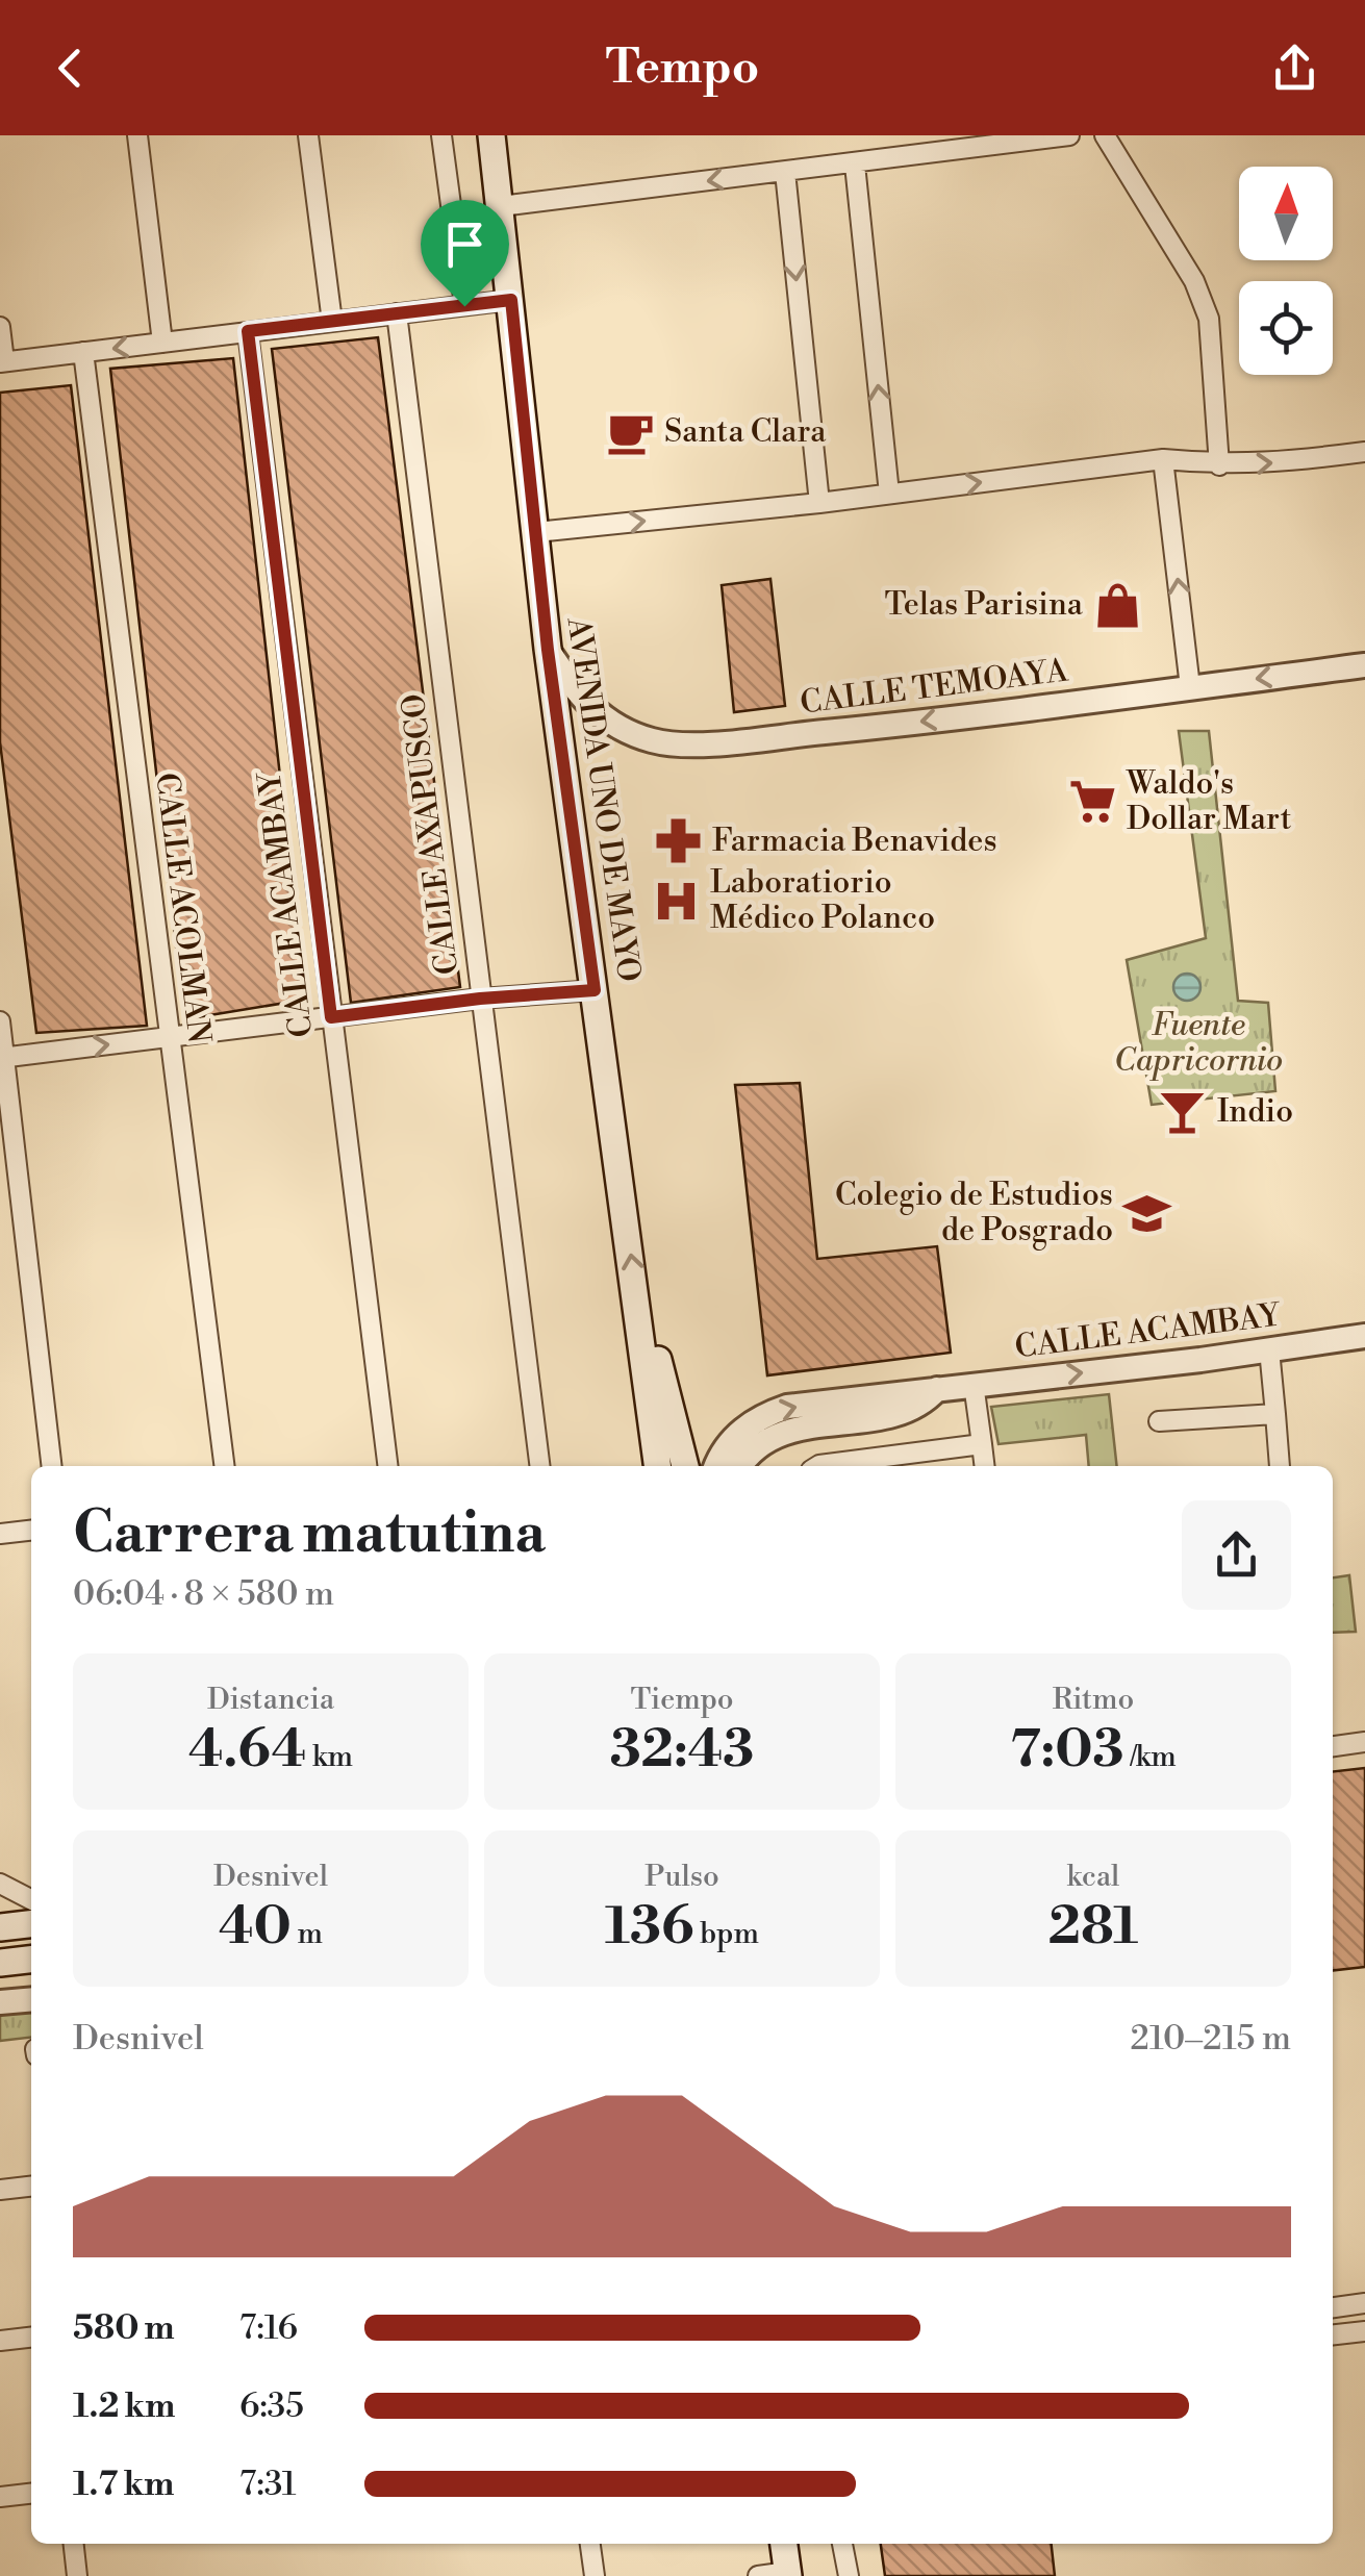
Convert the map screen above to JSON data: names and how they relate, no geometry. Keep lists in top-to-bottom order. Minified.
{"streets":{"main road":["AVENIDA UNO DE MAYO"],"street":["CALLE TEMOAYA","CALLE AXAPUSCO","CALLE ACAMBAY","CALLE ACOLMAN"]},"crossings":[["CALLE TEMOAYA","AVENIDA UNO DE MAYO"]],"one_way":["CALLE TEMOAYA"],"parks":["Fuente Capricornio"],"places":{"cafe":["Santa Clara"],"shop":["Telas Parisina"],"supermarket":["Waldo's Dollar Mart"],"pharmacy":["Farmacia Benavides"],"hospital":["Laboratiorio Médico Polanco"],"bar":["Indio"],"school or university":["Colegio de Estudios de Posgrado"]},"north":"top","page":{"header":"Tempo","heading":["Carrera matutina","06:04 · 8 × 580 m"],"stats":[["Distancia","4.64 km"],["Tiempo","32:43"],["Ritmo","7:03 /km"],["Desnivel","40 m"],["Pulso","136 bpm"],["kcal","281"]],"chart":["Desnivel","210–215 m"],"list":[{"name":"580 m","note":"7:16"},{"name":"1.2 km","note":"6:35"},{"name":"1.7 km","note":"7:31"}]}}
